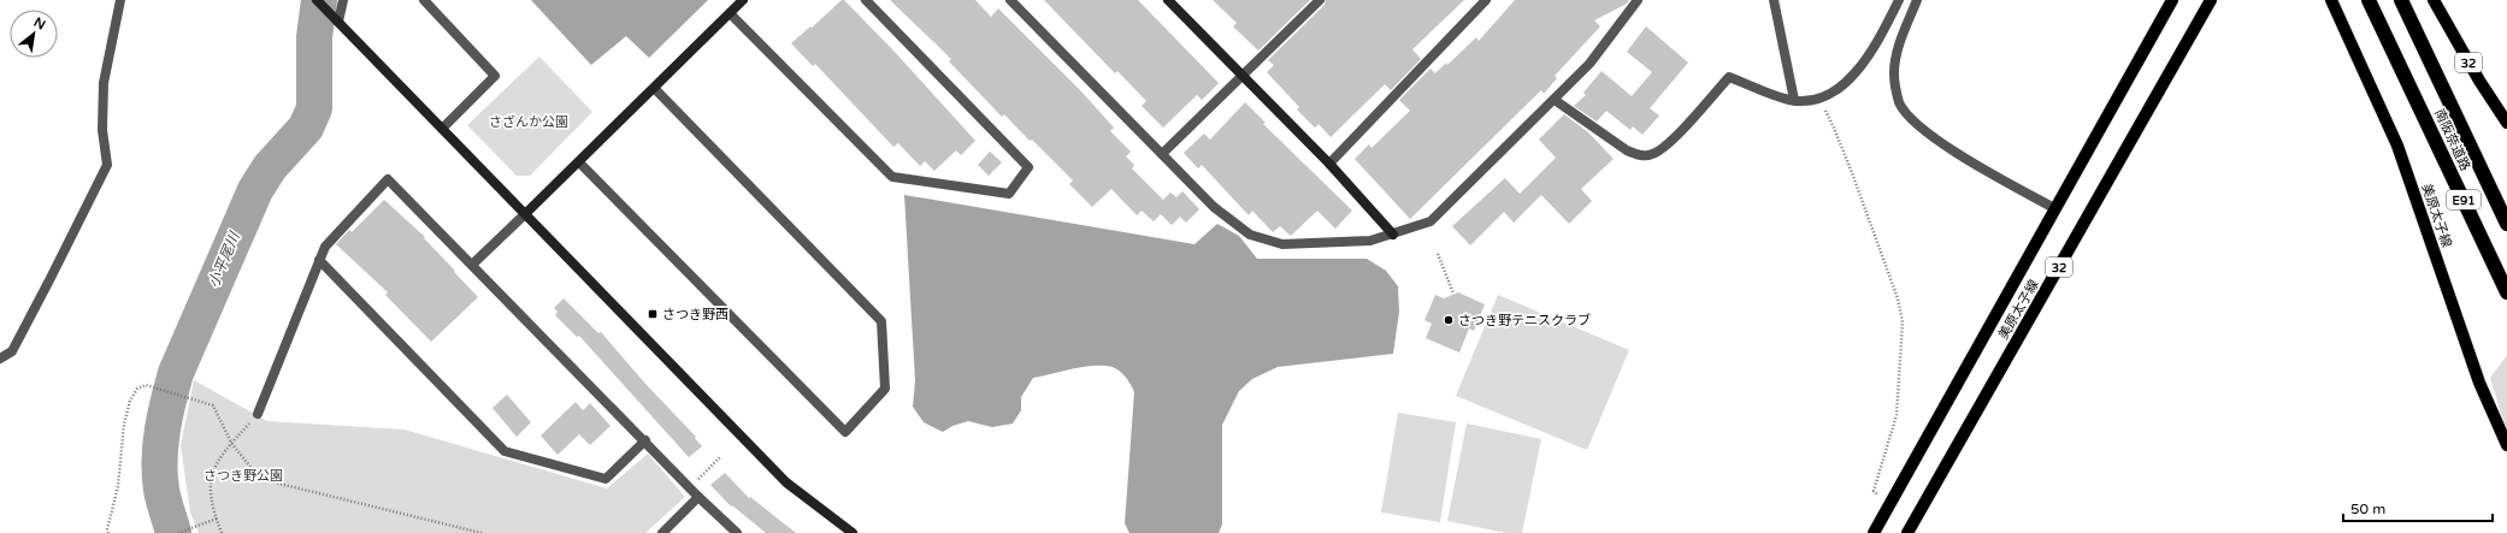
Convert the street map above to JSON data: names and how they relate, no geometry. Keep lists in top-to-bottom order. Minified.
{"streets":{"highway":["南阪奈道路","E91"],"main road":["32","美原太子線"]},"water":["小平尾川"],"parks":["さざんか公園","さつき野公園"],"places":{"transit":["さつき野西"],"other":["さつき野テニスクラブ"]},"scale_bar":"50 m","north":"top right"}
